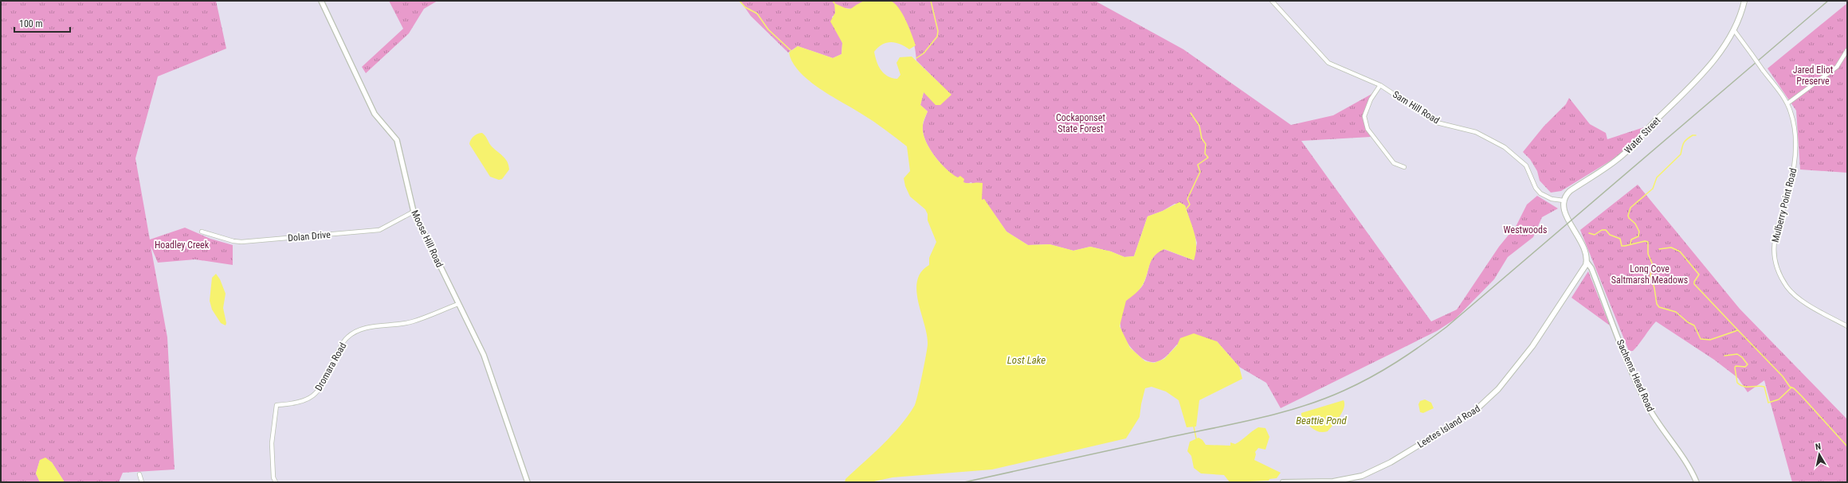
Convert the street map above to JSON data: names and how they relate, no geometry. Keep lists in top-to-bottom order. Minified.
{"streets":{"main road":["Water Street","Leetes Island Road"],"street":["Sam Hill Road","Mulberry Point Road","Dolan Drive","Moose Hill Road","Dromara Road","Sachems Head Road"]},"crossings":[["Sam Hill Road","Water Street"],["Water Street","Mulberry Point Road"],["Dolan Drive","Moose Hill Road"],["Moose Hill Road","Dromara Road"],["Sachems Head Road","Leetes Island Road"]],"water":["Lost Lake","Beattie Pond"],"parks":["Jared Eliot Preserve","Cockaponset State Forest","Westwoods","Hoadley Creek","Long Cove Saltmarsh Meadows"],"scale_bar":"100 m","north":"top"}
